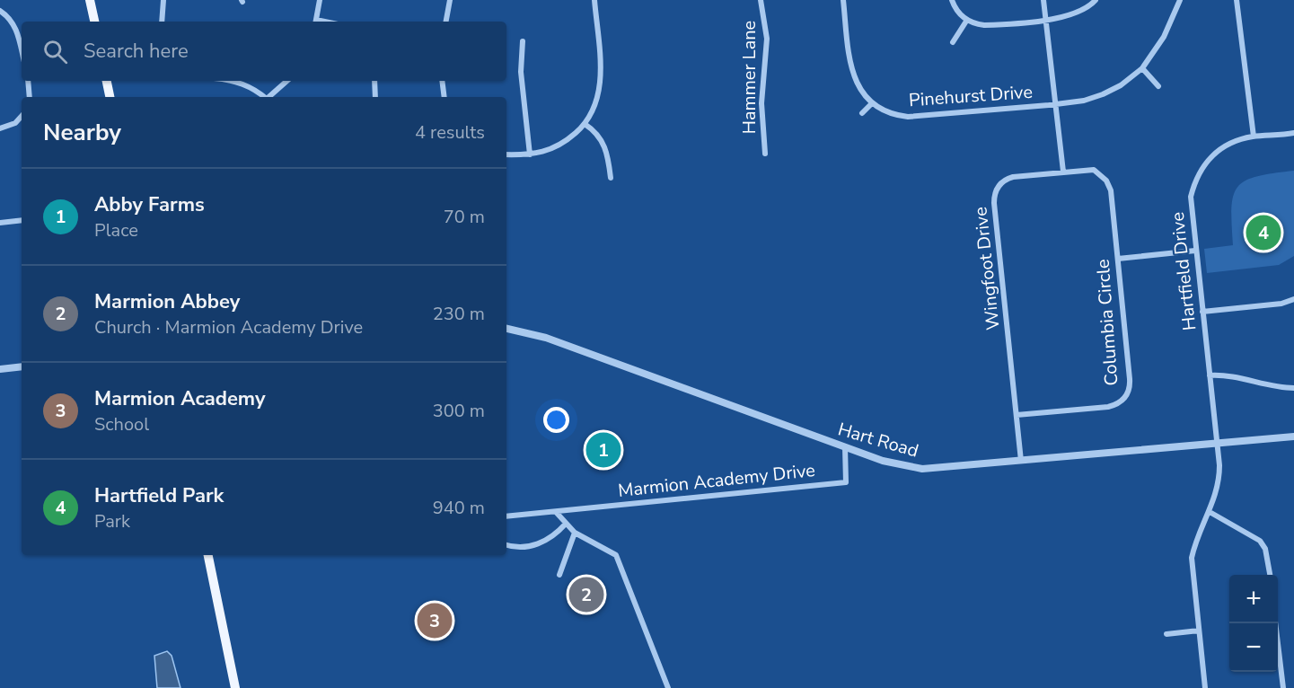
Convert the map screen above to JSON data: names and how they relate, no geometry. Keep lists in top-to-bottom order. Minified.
{"streets":{"street":["Hammer Lane","Pinehurst Drive","Wingfoot Drive","Hartfield Drive","Columbia Circle","Hart Road","Marmion Academy Drive"]},"crossings":[["Wingfoot Drive","Columbia Circle"],["Wingfoot Drive","Hart Road"],["Hartfield Drive","Hart Road"],["Hart Road","Marmion Academy Drive"]],"page":{"search":"Search here","heading":["Nearby","4 results"],"list":[{"mark":"1","name":"Abby Farms","note":"Place","value":"70 m"},{"mark":"2","name":"Marmion Abbey","note":"Church · Marmion Academy Drive","value":"230 m"},{"mark":"3","name":"Marmion Academy","note":"School","value":"300 m"},{"mark":"4","name":"Hartfield Park","note":"Park","value":"940 m"}],"pins":["4","1","2","3"],"map_buttons":["+","−"]}}
